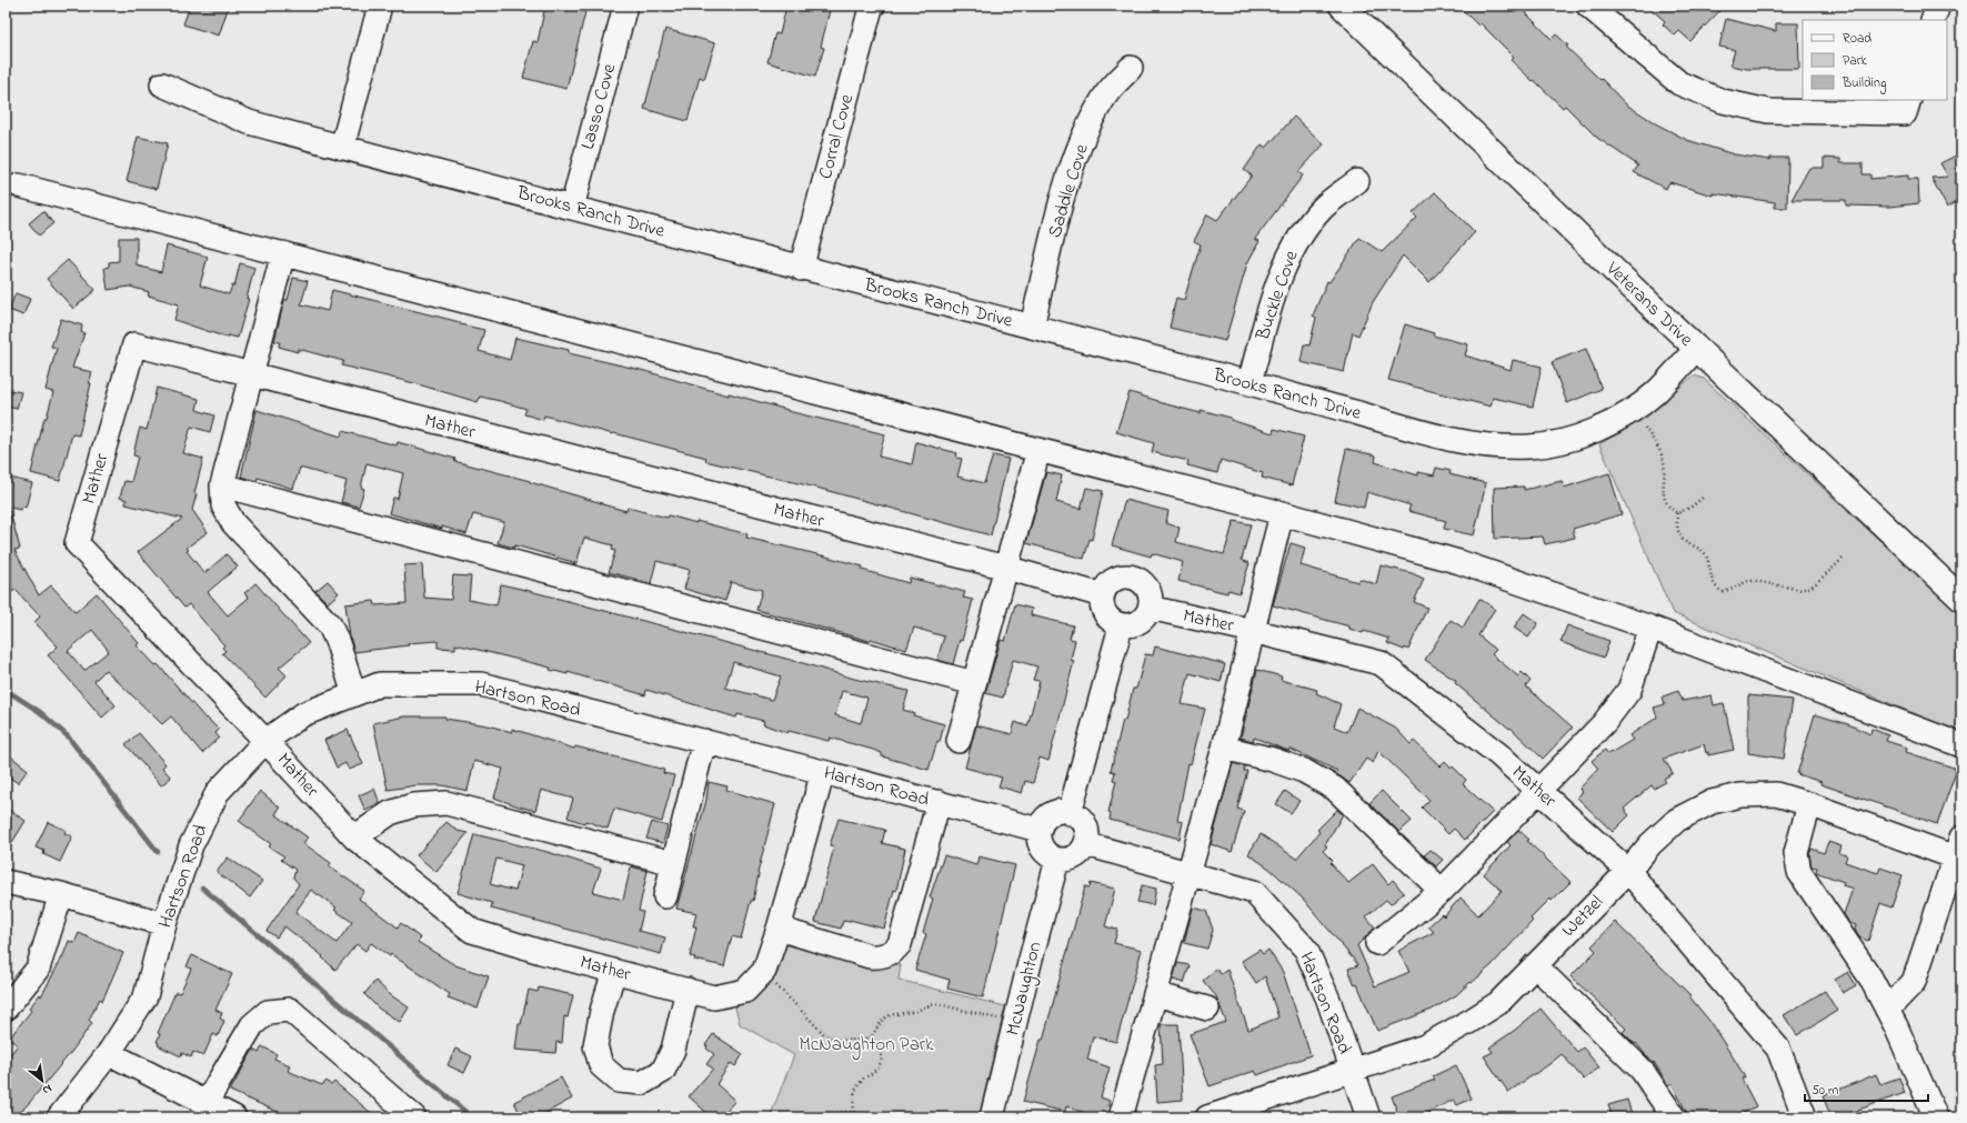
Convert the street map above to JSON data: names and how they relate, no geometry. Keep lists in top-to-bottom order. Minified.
{"streets":{"main road":["Veterans Drive"],"street":["Lasso Cove","Corral Cove","Saddle Cove","Brooks Ranch Drive","Buckle Cove","Mather","Hartson Road","Wetzel","McNaughton"]},"crossings":[["Lasso Cove","Brooks Ranch Drive"],["Corral Cove","Brooks Ranch Drive"],["Saddle Cove","Brooks Ranch Drive"],["Brooks Ranch Drive","Buckle Cove"],["Brooks Ranch Drive","Veterans Drive"],["Mather","Hartson Road"],["Mather","Wetzel"],["Hartson Road","Wetzel"],["Hartson Road","McNaughton"]],"parks":["McNaughton Park"],"legend":["Road","Park","Building"],"scale_bar":"50 m","north":"bottom right"}
